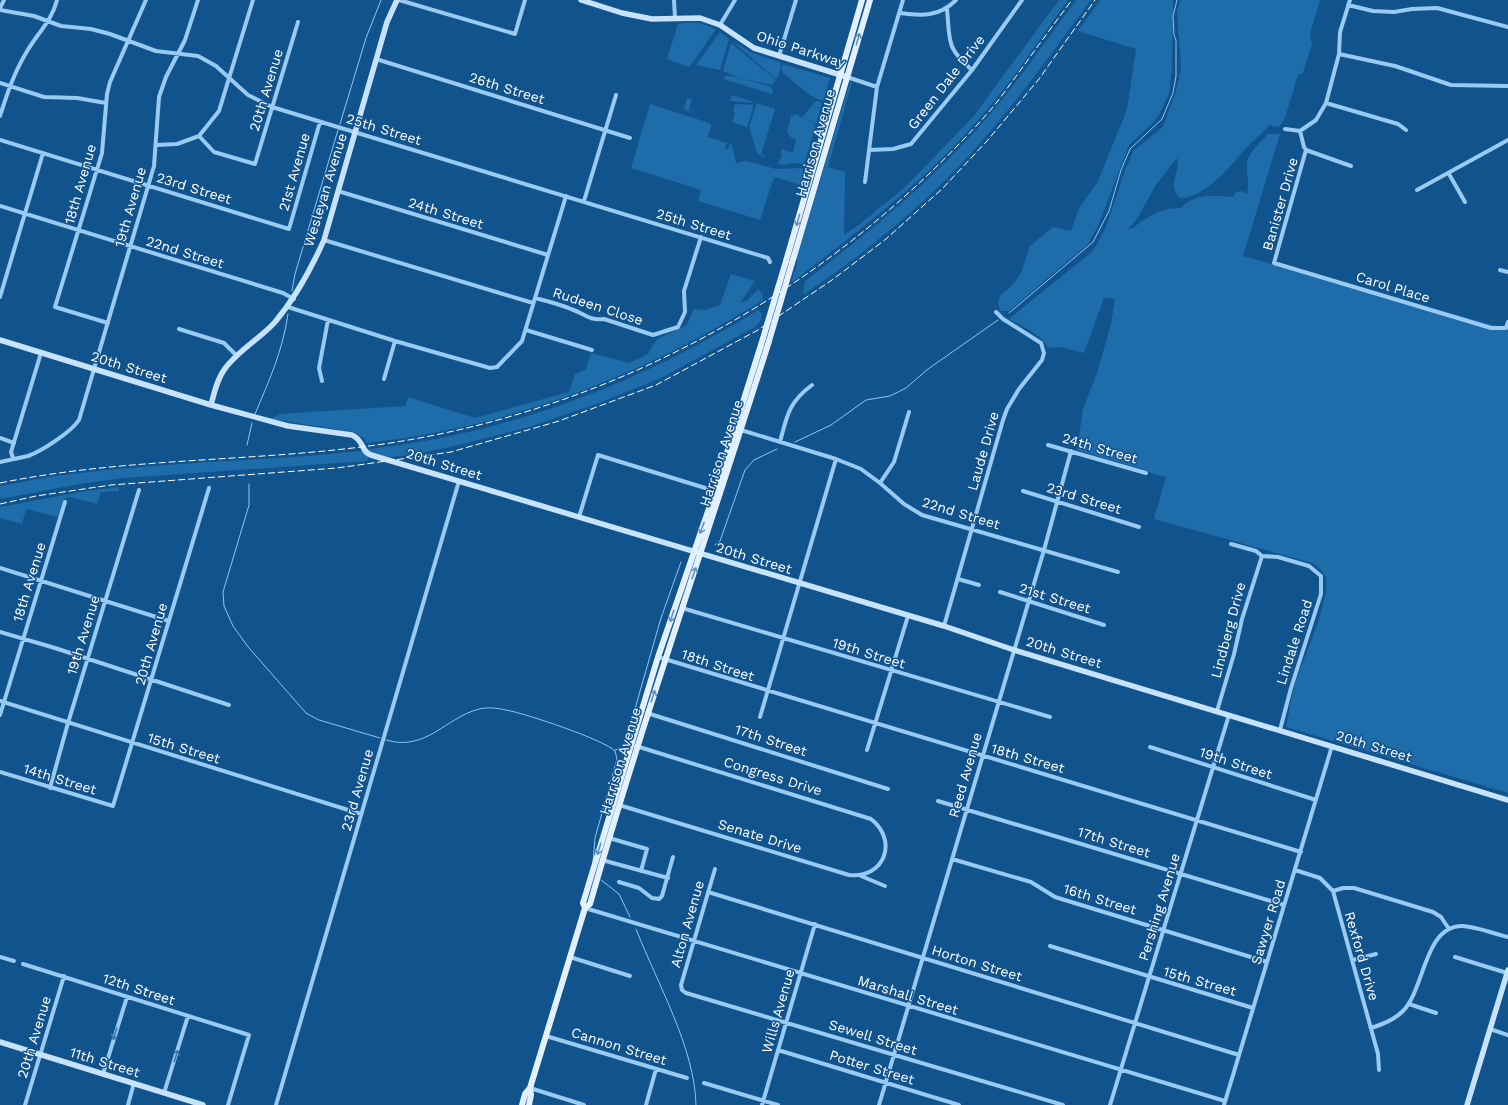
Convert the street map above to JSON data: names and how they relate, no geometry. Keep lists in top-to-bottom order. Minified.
{"streets":{"main road":["Harrison Avenue"],"street":["Ohio Parkway","Green Dale Drive","26th Street","20th Avenue","25th Street","21st Avenue","18th Avenue","23rd Street","Wesleyan Avenue","Banister Drive","19th Avenue","24th Street","22nd Street","Carol Place","Rudeen Close","20th Street","Laude Drive","21st Street","Lindberg Drive","Lindale Road","19th Street","18th Street","17th Street","15th Street","Reed Avenue","Congress Drive","14th Street","23rd Avenue","Senate Drive","16th Street","Pershing Avenue","Sawyer Road","Alton Avenue","Rexford Drive","Horton Street","12th Street","Marshall Street","Wills Avenue","Sewell Street","Cannon Street","11th Street","Potter Street"]},"crossings":[["Ohio Parkway","Harrison Avenue"],["26th Street","Wesleyan Avenue"],["20th Avenue","25th Street"],["20th Avenue","15th Street"],["20th Avenue","14th Street"],["20th Avenue","12th Street"],["20th Avenue","11th Street"],["25th Street","21st Avenue"],["25th Street","18th Avenue"],["25th Street","Wesleyan Avenue"],["25th Street","19th Avenue"],["25th Street","Rudeen Close"],["Harrison Avenue","22nd Street"],["Harrison Avenue","20th Street"],["Harrison Avenue","19th Street"],["Harrison Avenue","18th Street"],["Harrison Avenue","17th Street"],["Harrison Avenue","Congress Drive"],["Harrison Avenue","Senate Drive"],["Harrison Avenue","Marshall Street"],["Harrison Avenue","Cannon Street"],["21st Avenue","23rd Street"],["18th Avenue","23rd Street"],["18th Avenue","19th Avenue"],["18th Avenue","22nd Street"],["18th Avenue","15th Street"],["23rd Street","19th Avenue"],["23rd Street","Reed Avenue"],["Wesleyan Avenue","24th Street"],["Wesleyan Avenue","22nd Street"],["Wesleyan Avenue","20th Street"],["Banister Drive","Carol Place"],["19th Avenue","22nd Street"],["19th Avenue","20th Street"],["19th Avenue","15th Street"],["19th Avenue","14th Street"],["24th Street","Reed Avenue"],["22nd Street","Laude Drive"],["22nd Street","Reed Avenue"],["20th Street","Laude Drive"],["20th Street","Lindberg Drive"],["20th Street","Lindale Road"],["20th Street","Reed Avenue"],["20th Street","23rd Avenue"],["20th Street","Pershing Avenue"],["20th Street","Sawyer Road"],["21st Street","Reed Avenue"],["Lindberg Drive","Lindale Road"],["19th Street","Reed Avenue"],["19th Street","Pershing Avenue"],["19th Street","Sawyer Road"],["18th Street","Reed Avenue"],["18th Street","Pershing Avenue"],["18th Street","Sawyer Road"],["17th Street","Reed Avenue"],["17th Street","Pershing Avenue"],["17th Street","Sawyer Road"],["15th Street","23rd Avenue"],["15th Street","Pershing Avenue"],["15th Street","Sawyer Road"],["Reed Avenue","16th Street"],["Reed Avenue","Horton Street"],["Reed Avenue","Marshall Street"],["Reed Avenue","Sewell Street"],["Reed Avenue","Potter Street"],["Congress Drive","Senate Drive"],["16th Street","Pershing Avenue"],["16th Street","Sawyer Road"],["Pershing Avenue","Horton Street"],["Pershing Avenue","Marshall Street"],["Sawyer Road","Horton Street"],["Sawyer Road","Marshall Street"],["Alton Avenue","Horton Street"],["Alton Avenue","Marshall Street"],["Alton Avenue","Sewell Street"],["Horton Street","Wills Avenue"],["Marshall Street","Wills Avenue"],["Wills Avenue","Sewell Street"],["Wills Avenue","Potter Street"]]}
